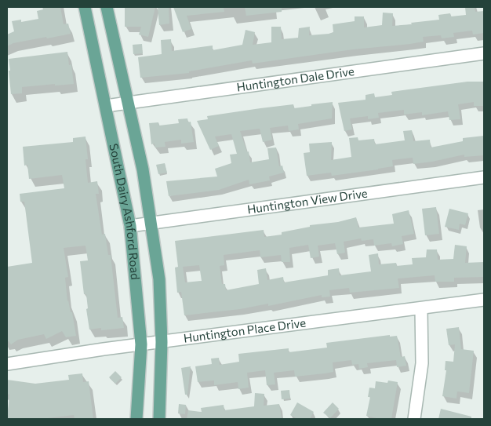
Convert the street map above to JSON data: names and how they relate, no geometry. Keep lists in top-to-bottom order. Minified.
{"streets":{"main road":["South Dairy Ashford Road"],"street":["Huntington Dale Drive","Huntington View Drive","Huntington Place Drive"]},"crossings":[["Huntington Dale Drive","South Dairy Ashford Road"],["Huntington View Drive","South Dairy Ashford Road"],["South Dairy Ashford Road","Huntington Place Drive"]]}
